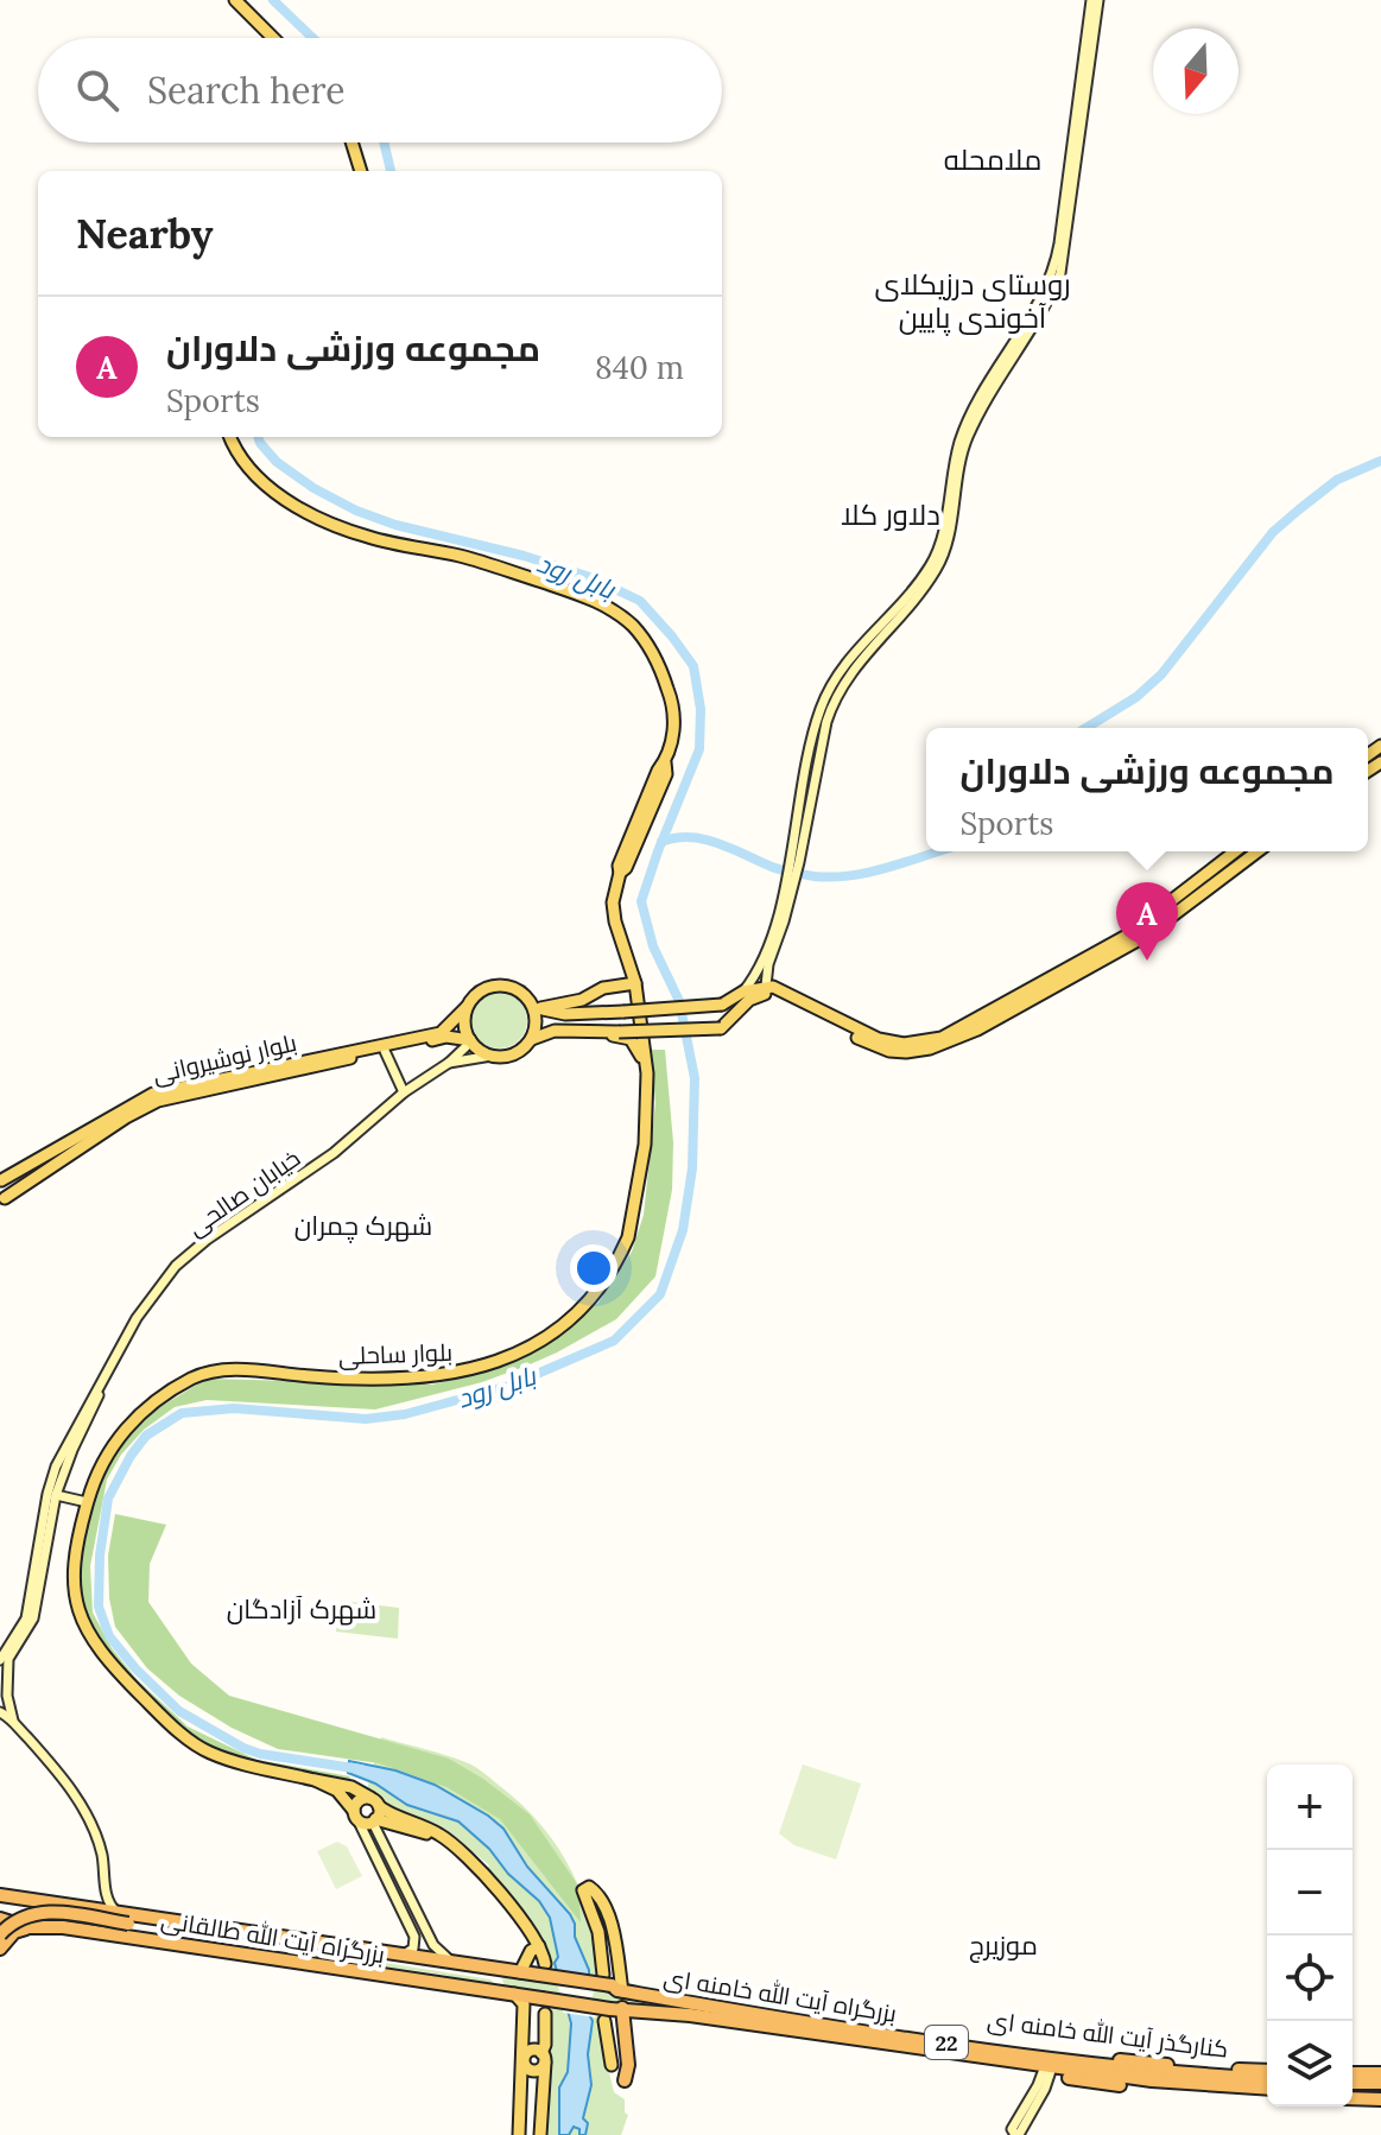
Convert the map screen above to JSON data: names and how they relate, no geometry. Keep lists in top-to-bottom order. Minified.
{"streets":{"highway":["بزرگراه آیت الله طالقانی","بزرگراه آیت الله خامنه ای","کنارگذر آیت الله خامنه ای","22"],"main road":["بلوار نوشیروانی","خيابان صالحی","بلوار ساحلی"]},"crossings":[["بزرگراه آیت الله طالقانی","بزرگراه آیت الله خامنه ای"],["بزرگراه آیت الله خامنه ای","کنارگذر آیت الله خامنه ای"]],"districts":["ملامحله","روستای درزیکلای آخوندی پایین","دلاور کلا","شهرک چمران","شهرک آزادگان","موزیرج"],"water":["بابل رود"],"north":"bottom","page":{"search":"Search here","heading":"Nearby","list":[{"mark":"A","name":"مجموعه ورزشی دلاوران","note":"Sports","value":"840 m"}],"popup":["مجموعه ورزشی دلاوران","Sports"],"pins":"A","map_buttons":["+","−"]}}
